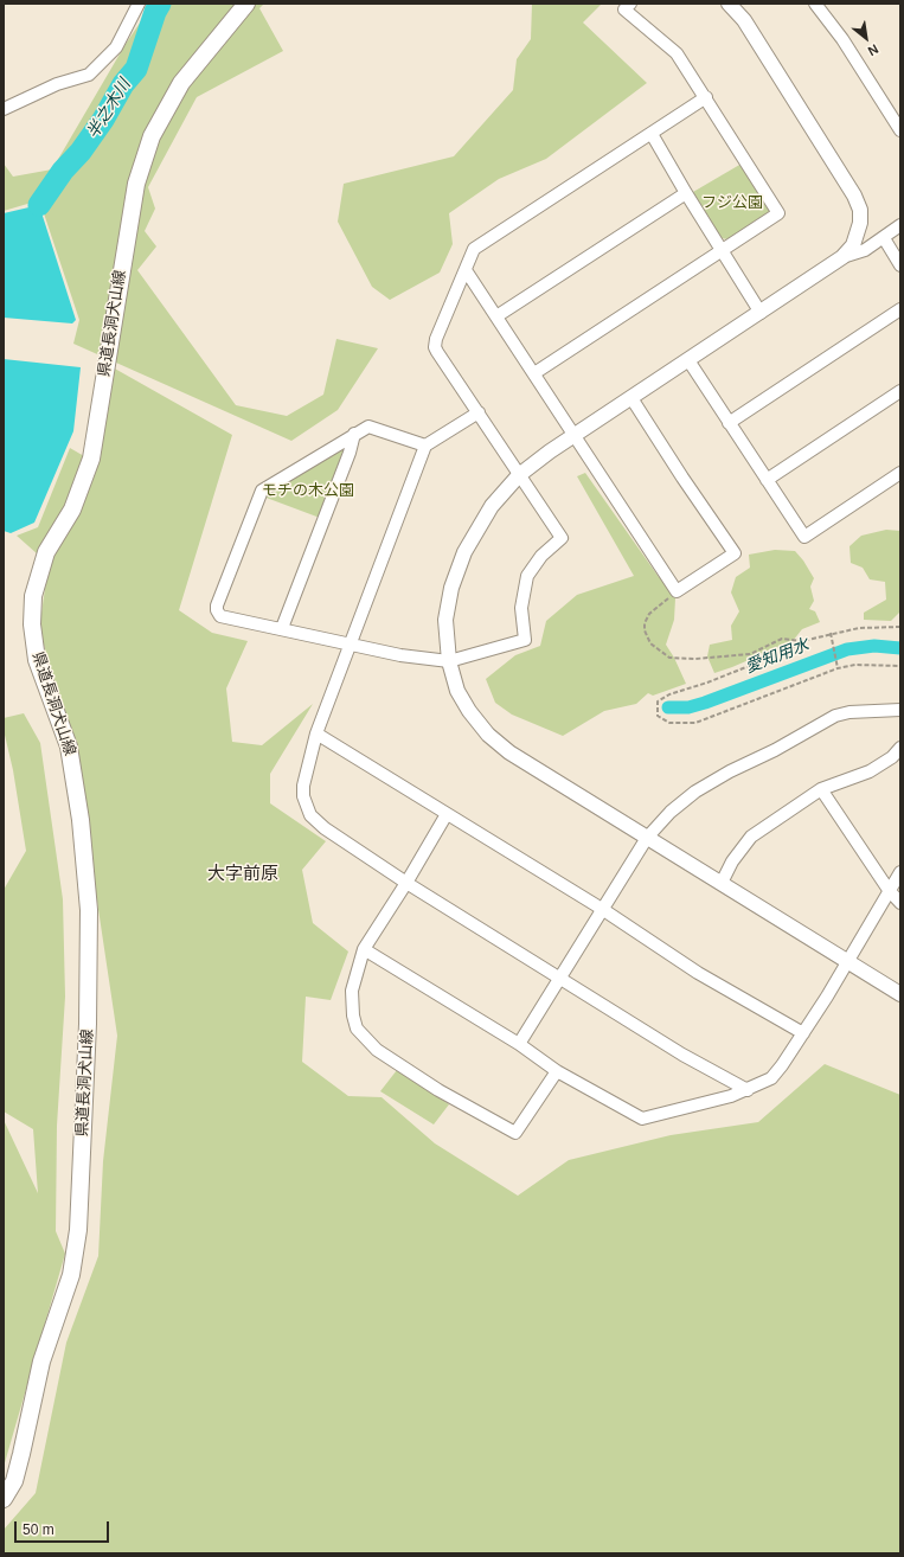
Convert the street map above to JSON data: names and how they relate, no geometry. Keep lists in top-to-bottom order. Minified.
{"streets":{"main road":["県道長洞犬山線"]},"districts":["大字前原"],"water":["半之木川","愛知用水"],"parks":["フジ公園","モチの木公園"],"scale_bar":"50 m","north":"bottom right"}
